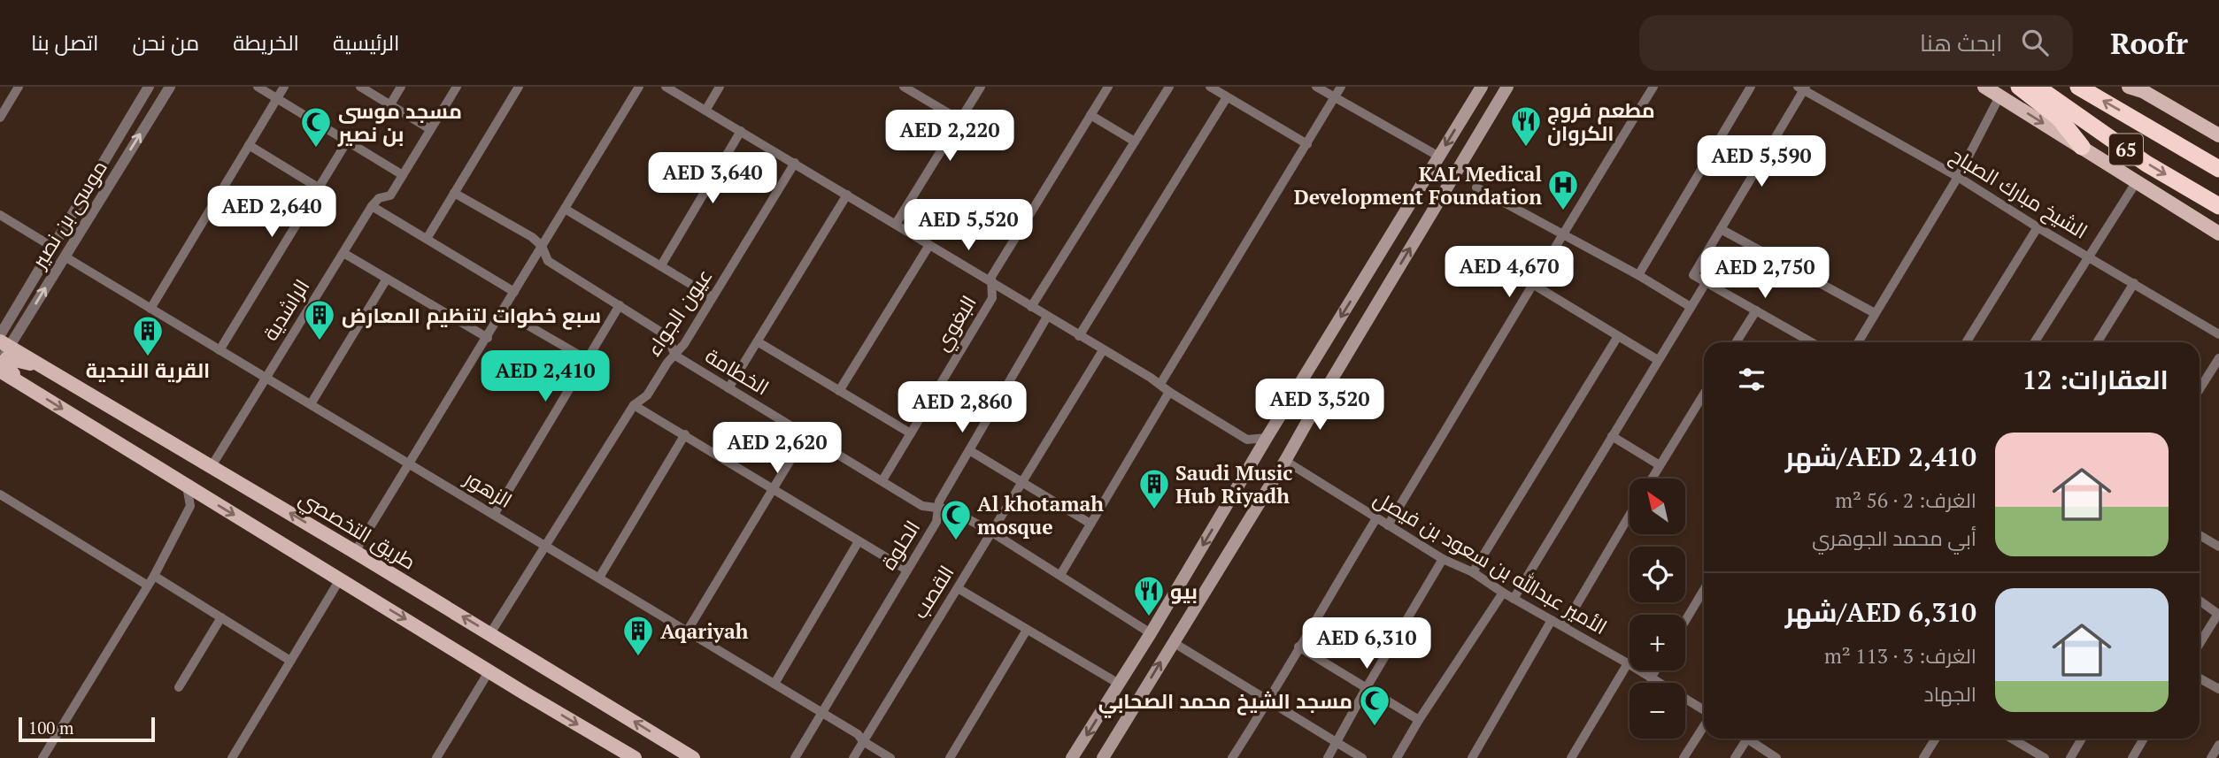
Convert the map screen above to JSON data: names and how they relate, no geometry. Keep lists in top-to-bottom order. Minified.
{"streets":{"highway":["65"],"main road":["طريق التخصصي"],"street":["الشيخ مبارك الصباح","موسى بن نصير","الراشدية","عيون الجواء","البغوي","الخطامة","الزهور","الحلوة","الأمير عبدالله بن سعود بن فيصل","القصب"]},"crossings":[["موسى بن نصير","الزهور"],["موسى بن نصير","طريق التخصصي"],["الراشدية","الزهور"],["الراشدية","طريق التخصصي"],["عيون الجواء","الخطامة"],["عيون الجواء","الزهور"],["عيون الجواء","طريق التخصصي"],["البغوي","الخطامة"],["الخطامة","الحلوة"],["الخطامة","القصب"],["الزهور","الحلوة"],["الزهور","القصب"]],"places":{"restaurant":["مطعم فروج الكروان","بيو"],"mosque":["مسجد موسى بن نصير","Al khotamah mosque","مسجد الشيخ محمد الصحابي"],"hospital":["KAL Medical Development Foundation"],"building":["سبع خطوات لتنظيم المعارض","القرية النجدية","Saudi Music Hub Riyadh","Aqariyah"]},"scale_bar":"100 m","north":"top left","page":{"header":"Roofr","search":"ابحث هنا","nav":["الرئيسية","الخريطة","من نحن","اتصل بنا"],"price":["AED 2,220","AED 5,590","AED 3,640","AED 2,640","AED 5,520","AED 4,670","AED 2,750","AED 2,410","AED 3,520","AED 2,860","AED 2,620","AED 6,310"],"heading":"العقارات: 12","list":[{"name":"AED 2,410/شهر","note":"الغرف: 2 · 56 m² · أبي محمد الجوهري"},{"name":"AED 6,310/شهر","note":"الغرف: 3 · 113 m² · الجهاد"}],"map_buttons":["+","−"],"scale":"100 m"}}
